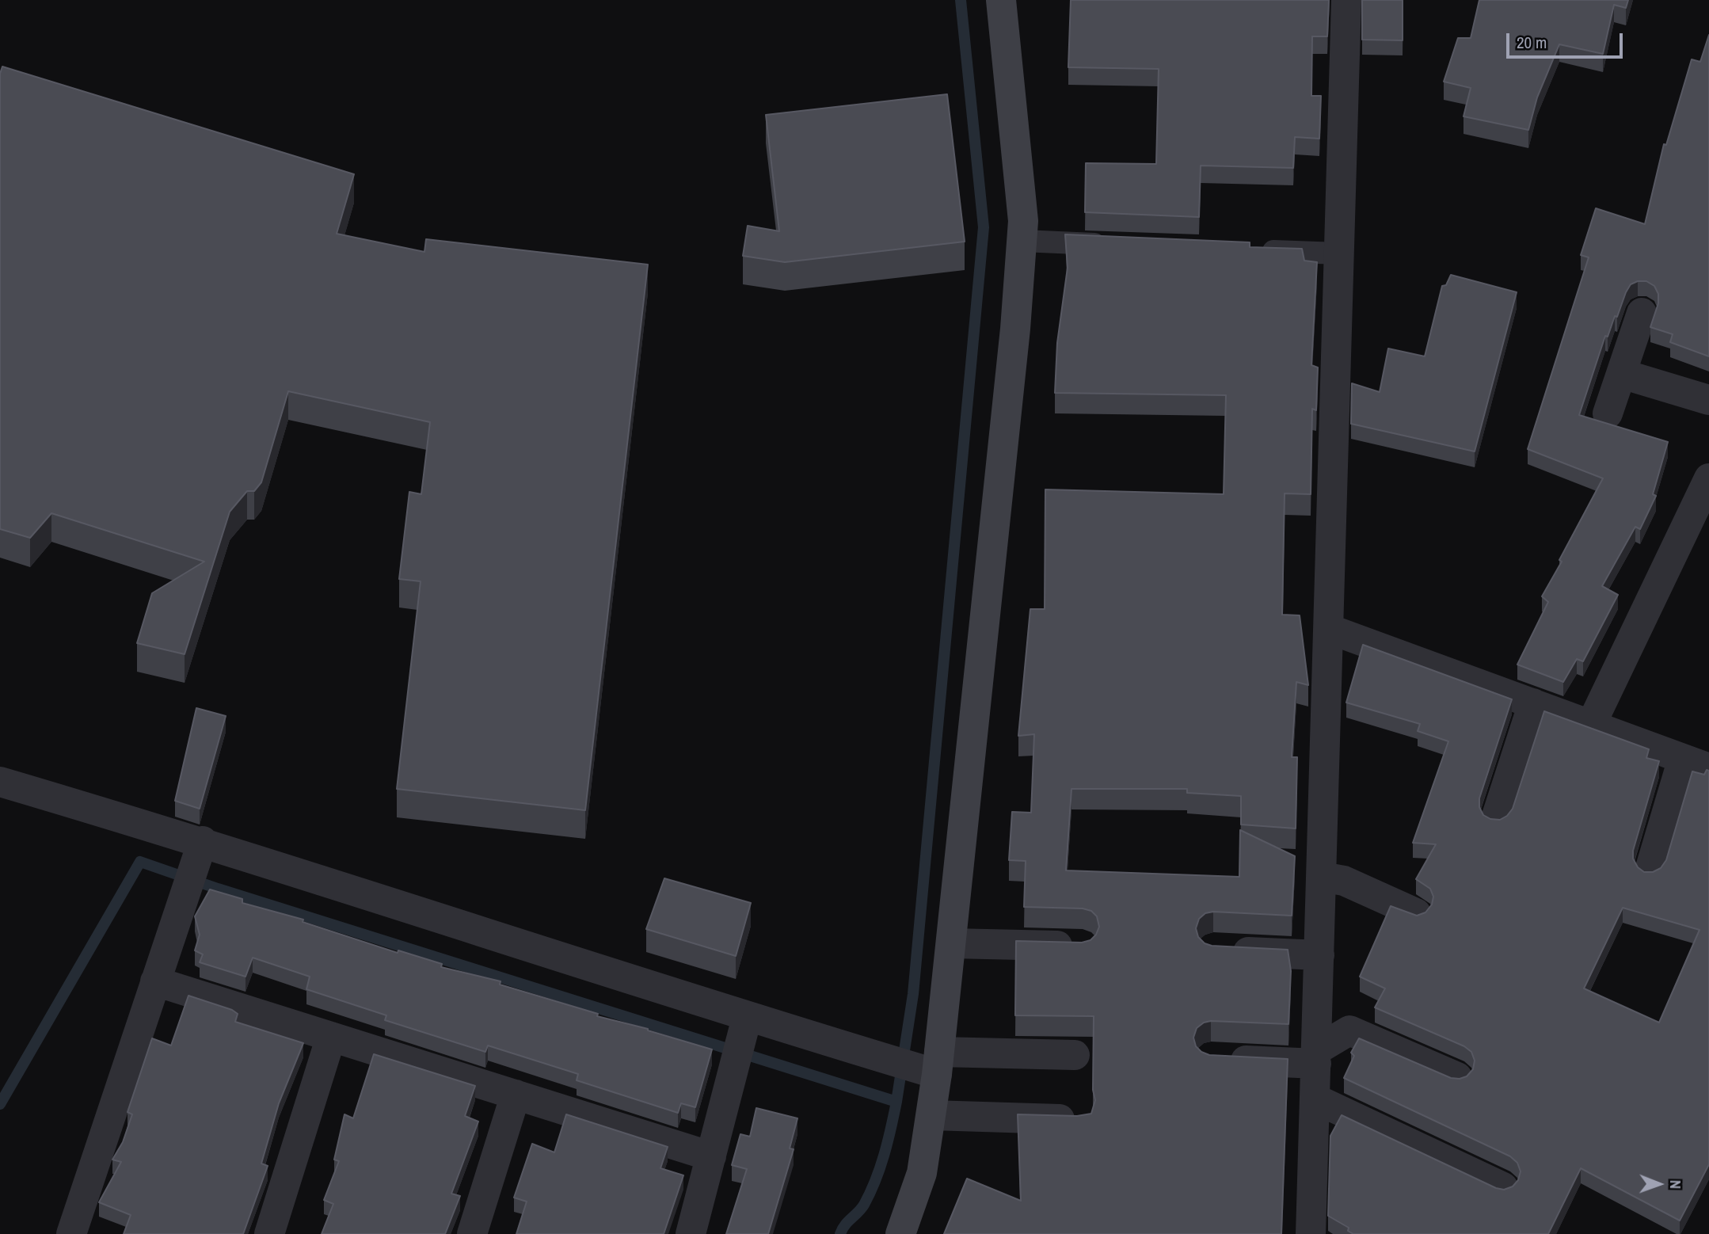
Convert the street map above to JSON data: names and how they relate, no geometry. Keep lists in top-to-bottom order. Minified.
{"scale_bar":"20 m","north":"right"}
